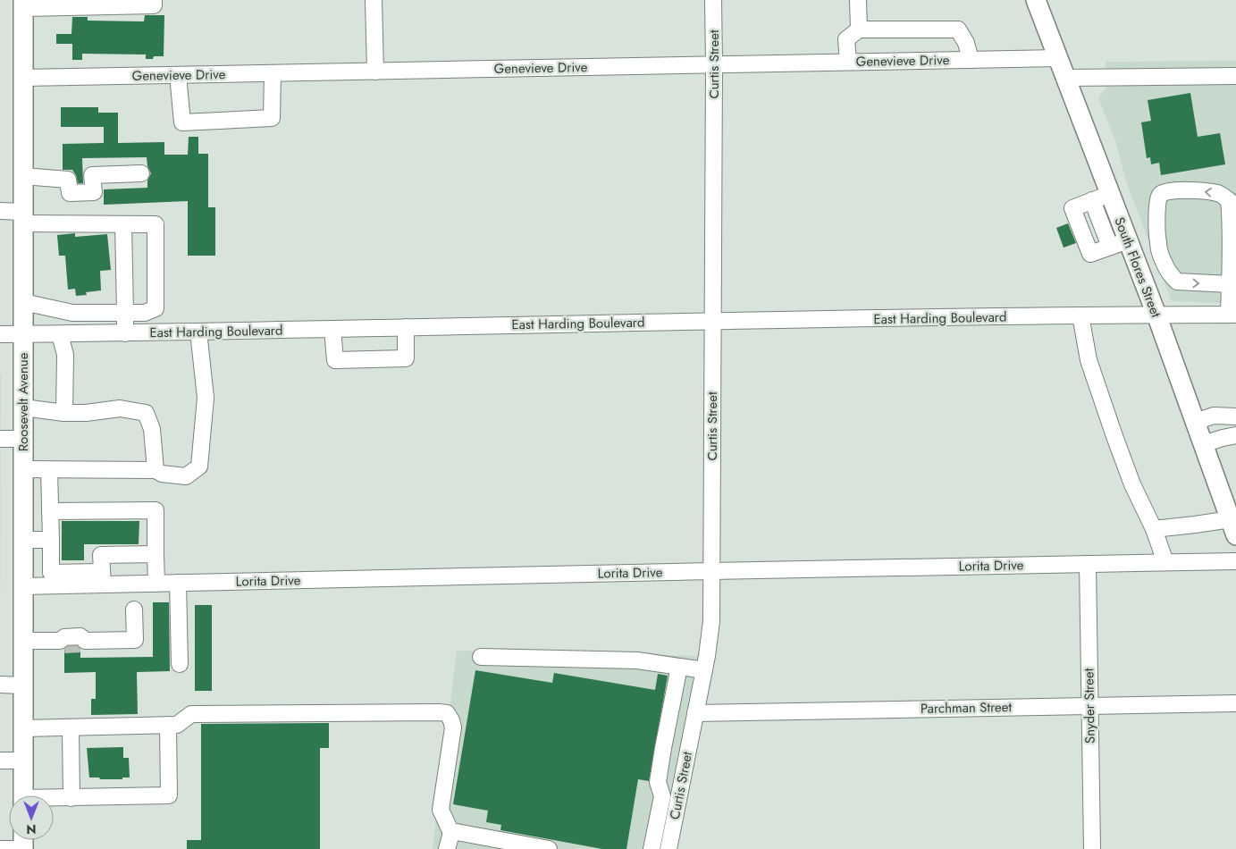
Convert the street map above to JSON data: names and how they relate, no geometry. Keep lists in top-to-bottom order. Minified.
{"streets":{"main road":["South Flores Street","Roosevelt Avenue"],"street":["Genevieve Drive","Curtis Street","East Harding Boulevard","Lorita Drive","Snyder Street","Parchman Street"]},"crossings":[["Genevieve Drive","Curtis Street"],["Genevieve Drive","South Flores Street"],["Genevieve Drive","Roosevelt Avenue"],["Curtis Street","East Harding Boulevard"],["Curtis Street","Lorita Drive"],["Curtis Street","Parchman Street"],["South Flores Street","East Harding Boulevard"],["East Harding Boulevard","Roosevelt Avenue"],["Roosevelt Avenue","Lorita Drive"],["Lorita Drive","Snyder Street"],["Snyder Street","Parchman Street"]],"north":"bottom"}
